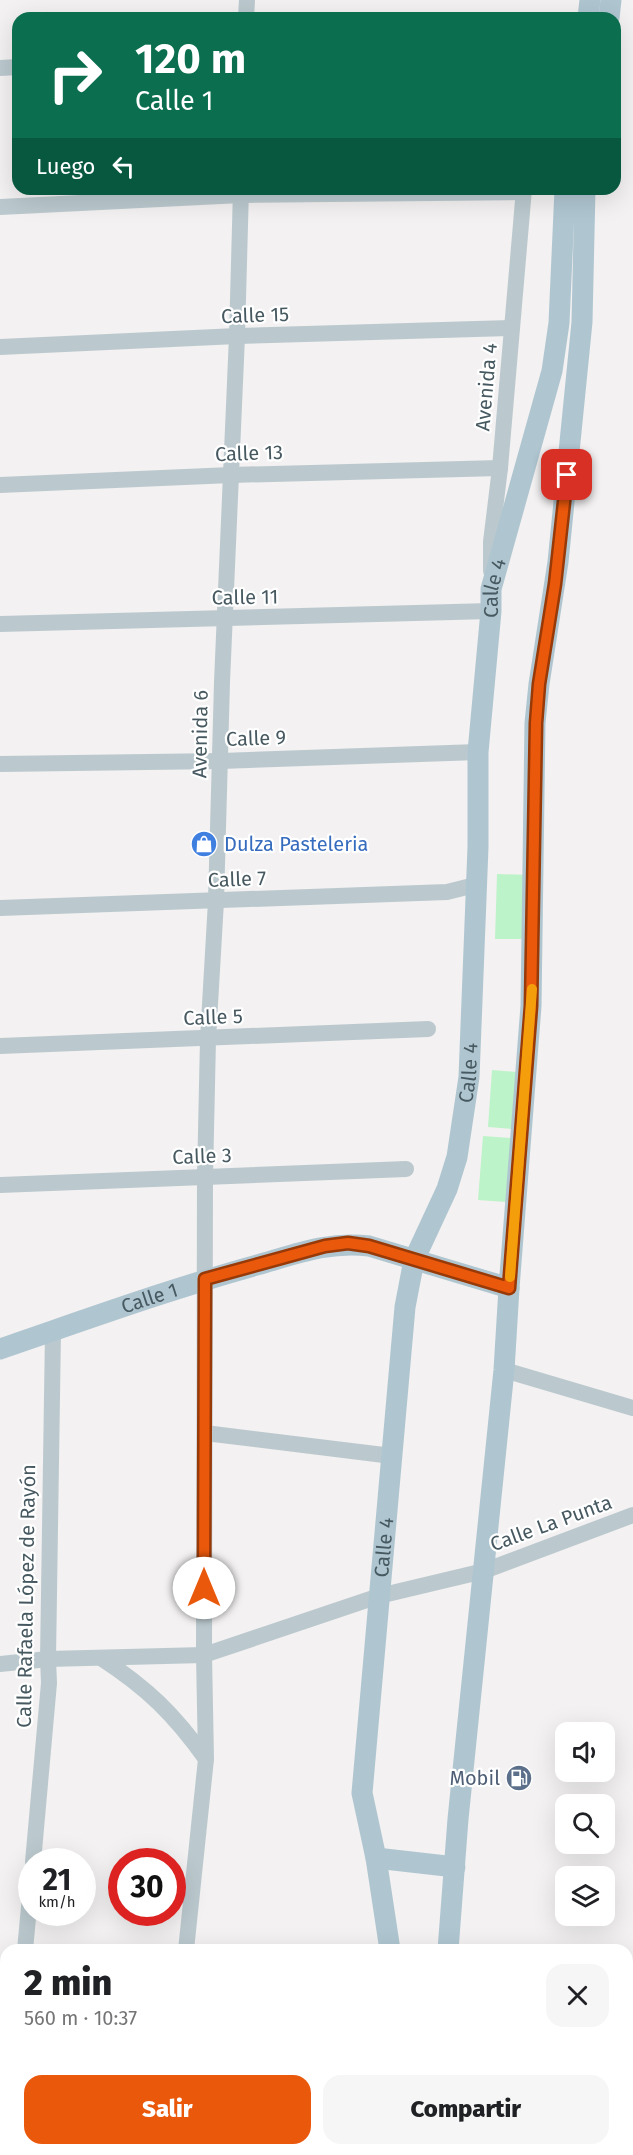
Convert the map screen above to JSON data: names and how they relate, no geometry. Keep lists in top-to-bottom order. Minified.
{"streets":{"main road":["Calle 4","Calle 1"],"street":["Calle 15","Avenida 4","Calle 13","Calle 11","Avenida 6","Calle 9","Calle 7","Calle 5","Calle 3","Calle La Punta","Calle Rafaela López de Rayón"]},"crossings":[["Calle 15","Avenida 4"],["Calle 15","Avenida 6"],["Avenida 4","Calle 13"],["Avenida 4","Calle 4"],["Calle 13","Avenida 6"],["Calle 4","Calle 11"],["Calle 4","Calle 9"],["Calle 4","Calle 7"],["Calle 4","Calle 1"],["Calle 4","Calle La Punta"],["Calle 11","Avenida 6"],["Avenida 6","Calle 9"],["Avenida 6","Calle 7"],["Avenida 6","Calle 5"],["Avenida 6","Calle 3"],["Avenida 6","Calle 1"],["Avenida 6","Calle La Punta"],["Calle 1","Calle Rafaela López de Rayón"],["Calle La Punta","Calle Rafaela López de Rayón"]],"places":{"shop":["Dulza Pasteleria"],"fuel station":["Mobil"]},"page":{"turn":["120 m","Calle 1"],"then":"Luego","speed":"21 km/h","limit":"30","heading":["2 min","560 m · 10:37"],"buttons":["Salir","Compartir"]}}
